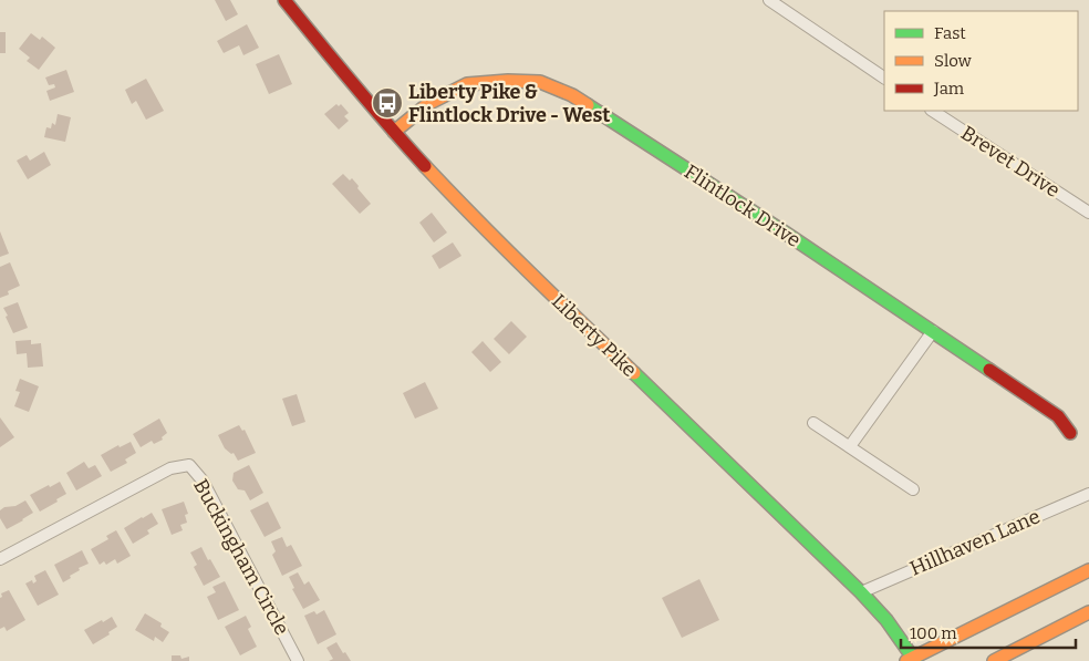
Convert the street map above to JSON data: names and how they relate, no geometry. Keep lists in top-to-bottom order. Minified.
{"streets":{"main road":["Flintlock Drive","Liberty Pike"],"street":["Brevet Drive","Hillhaven Lane","Buckingham Circle"]},"crossings":[["Flintlock Drive","Liberty Pike"],["Liberty Pike","Hillhaven Lane"]],"places":{"bus stop":["Liberty Pike & Flintlock Drive - West"]},"legend":["Fast","Slow","Jam"],"scale_bar":"100 m"}
